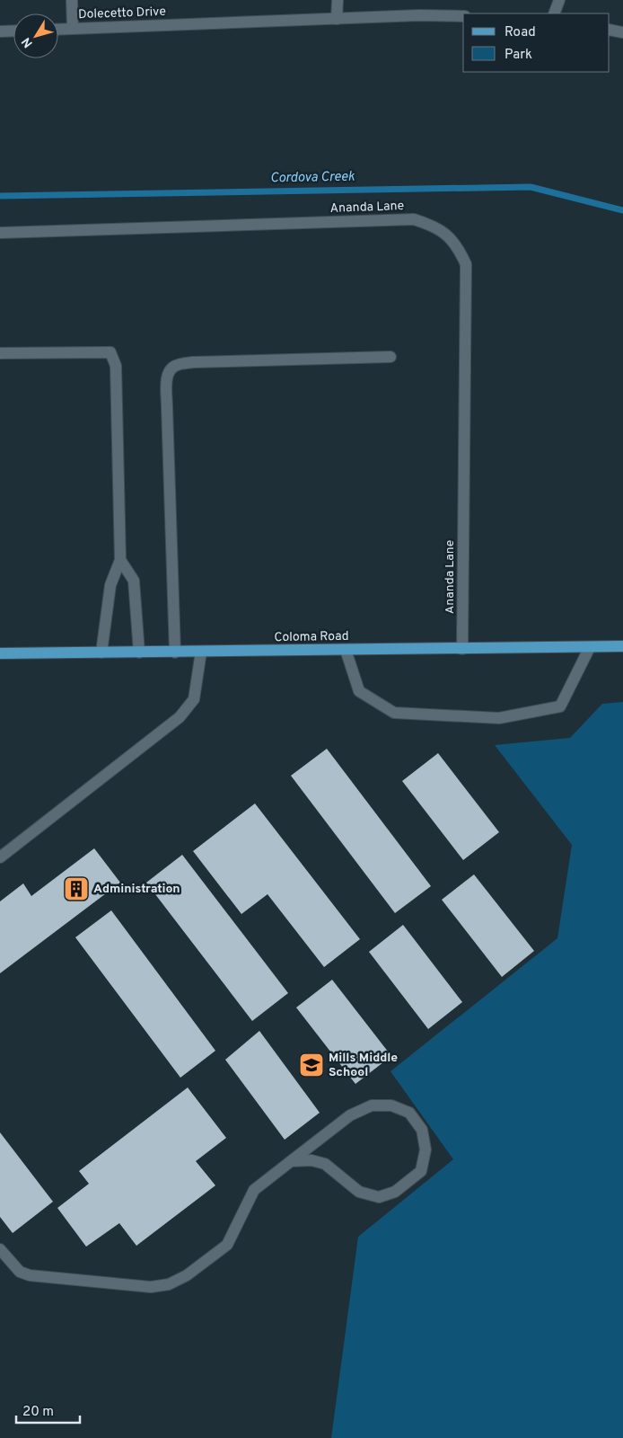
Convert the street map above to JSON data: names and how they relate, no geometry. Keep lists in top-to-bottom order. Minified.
{"streets":{"main road":["Coloma Road"],"street":["Dolecetto Drive","Ananda Lane"]},"crossings":[["Ananda Lane","Coloma Road"]],"water":["Cordova Creek"],"places":{"building":["Administration"],"school or university":["Mills Middle School"]},"legend":["Road","Park"],"scale_bar":"20 m","north":"bottom left"}
